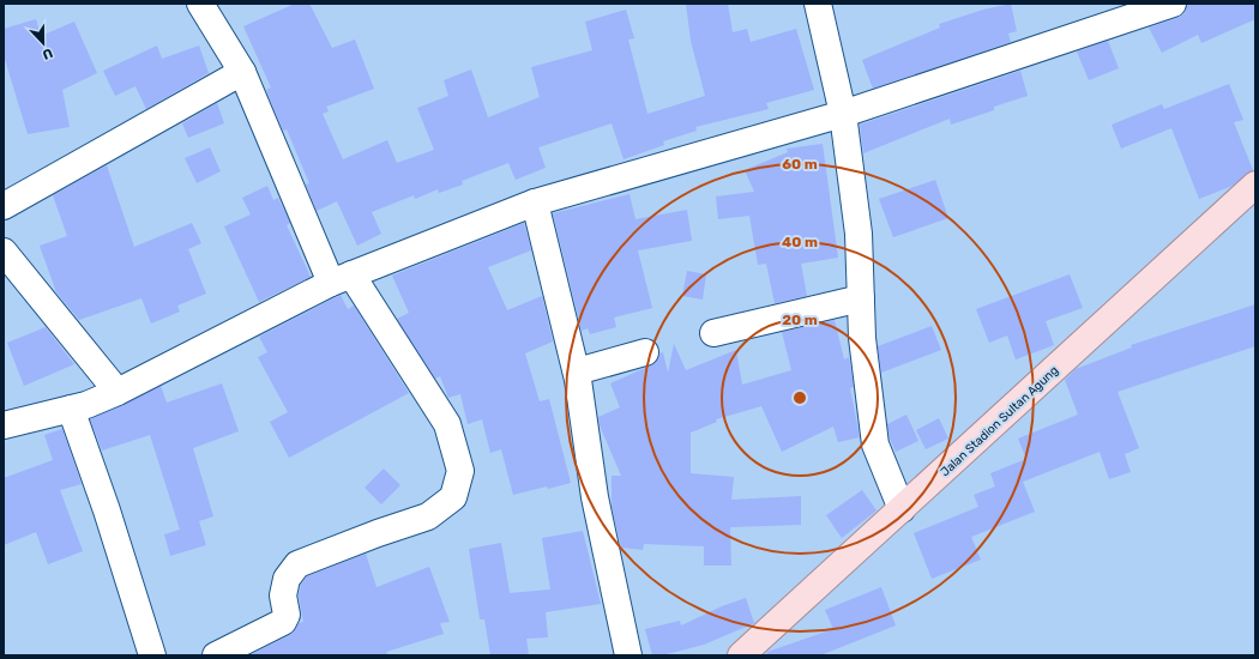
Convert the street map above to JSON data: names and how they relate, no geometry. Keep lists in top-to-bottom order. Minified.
{"streets":{"main road":["Jalan Stadion Sultan Agung"]},"north":"bottom","rings":["60 m","40 m","20 m"]}
